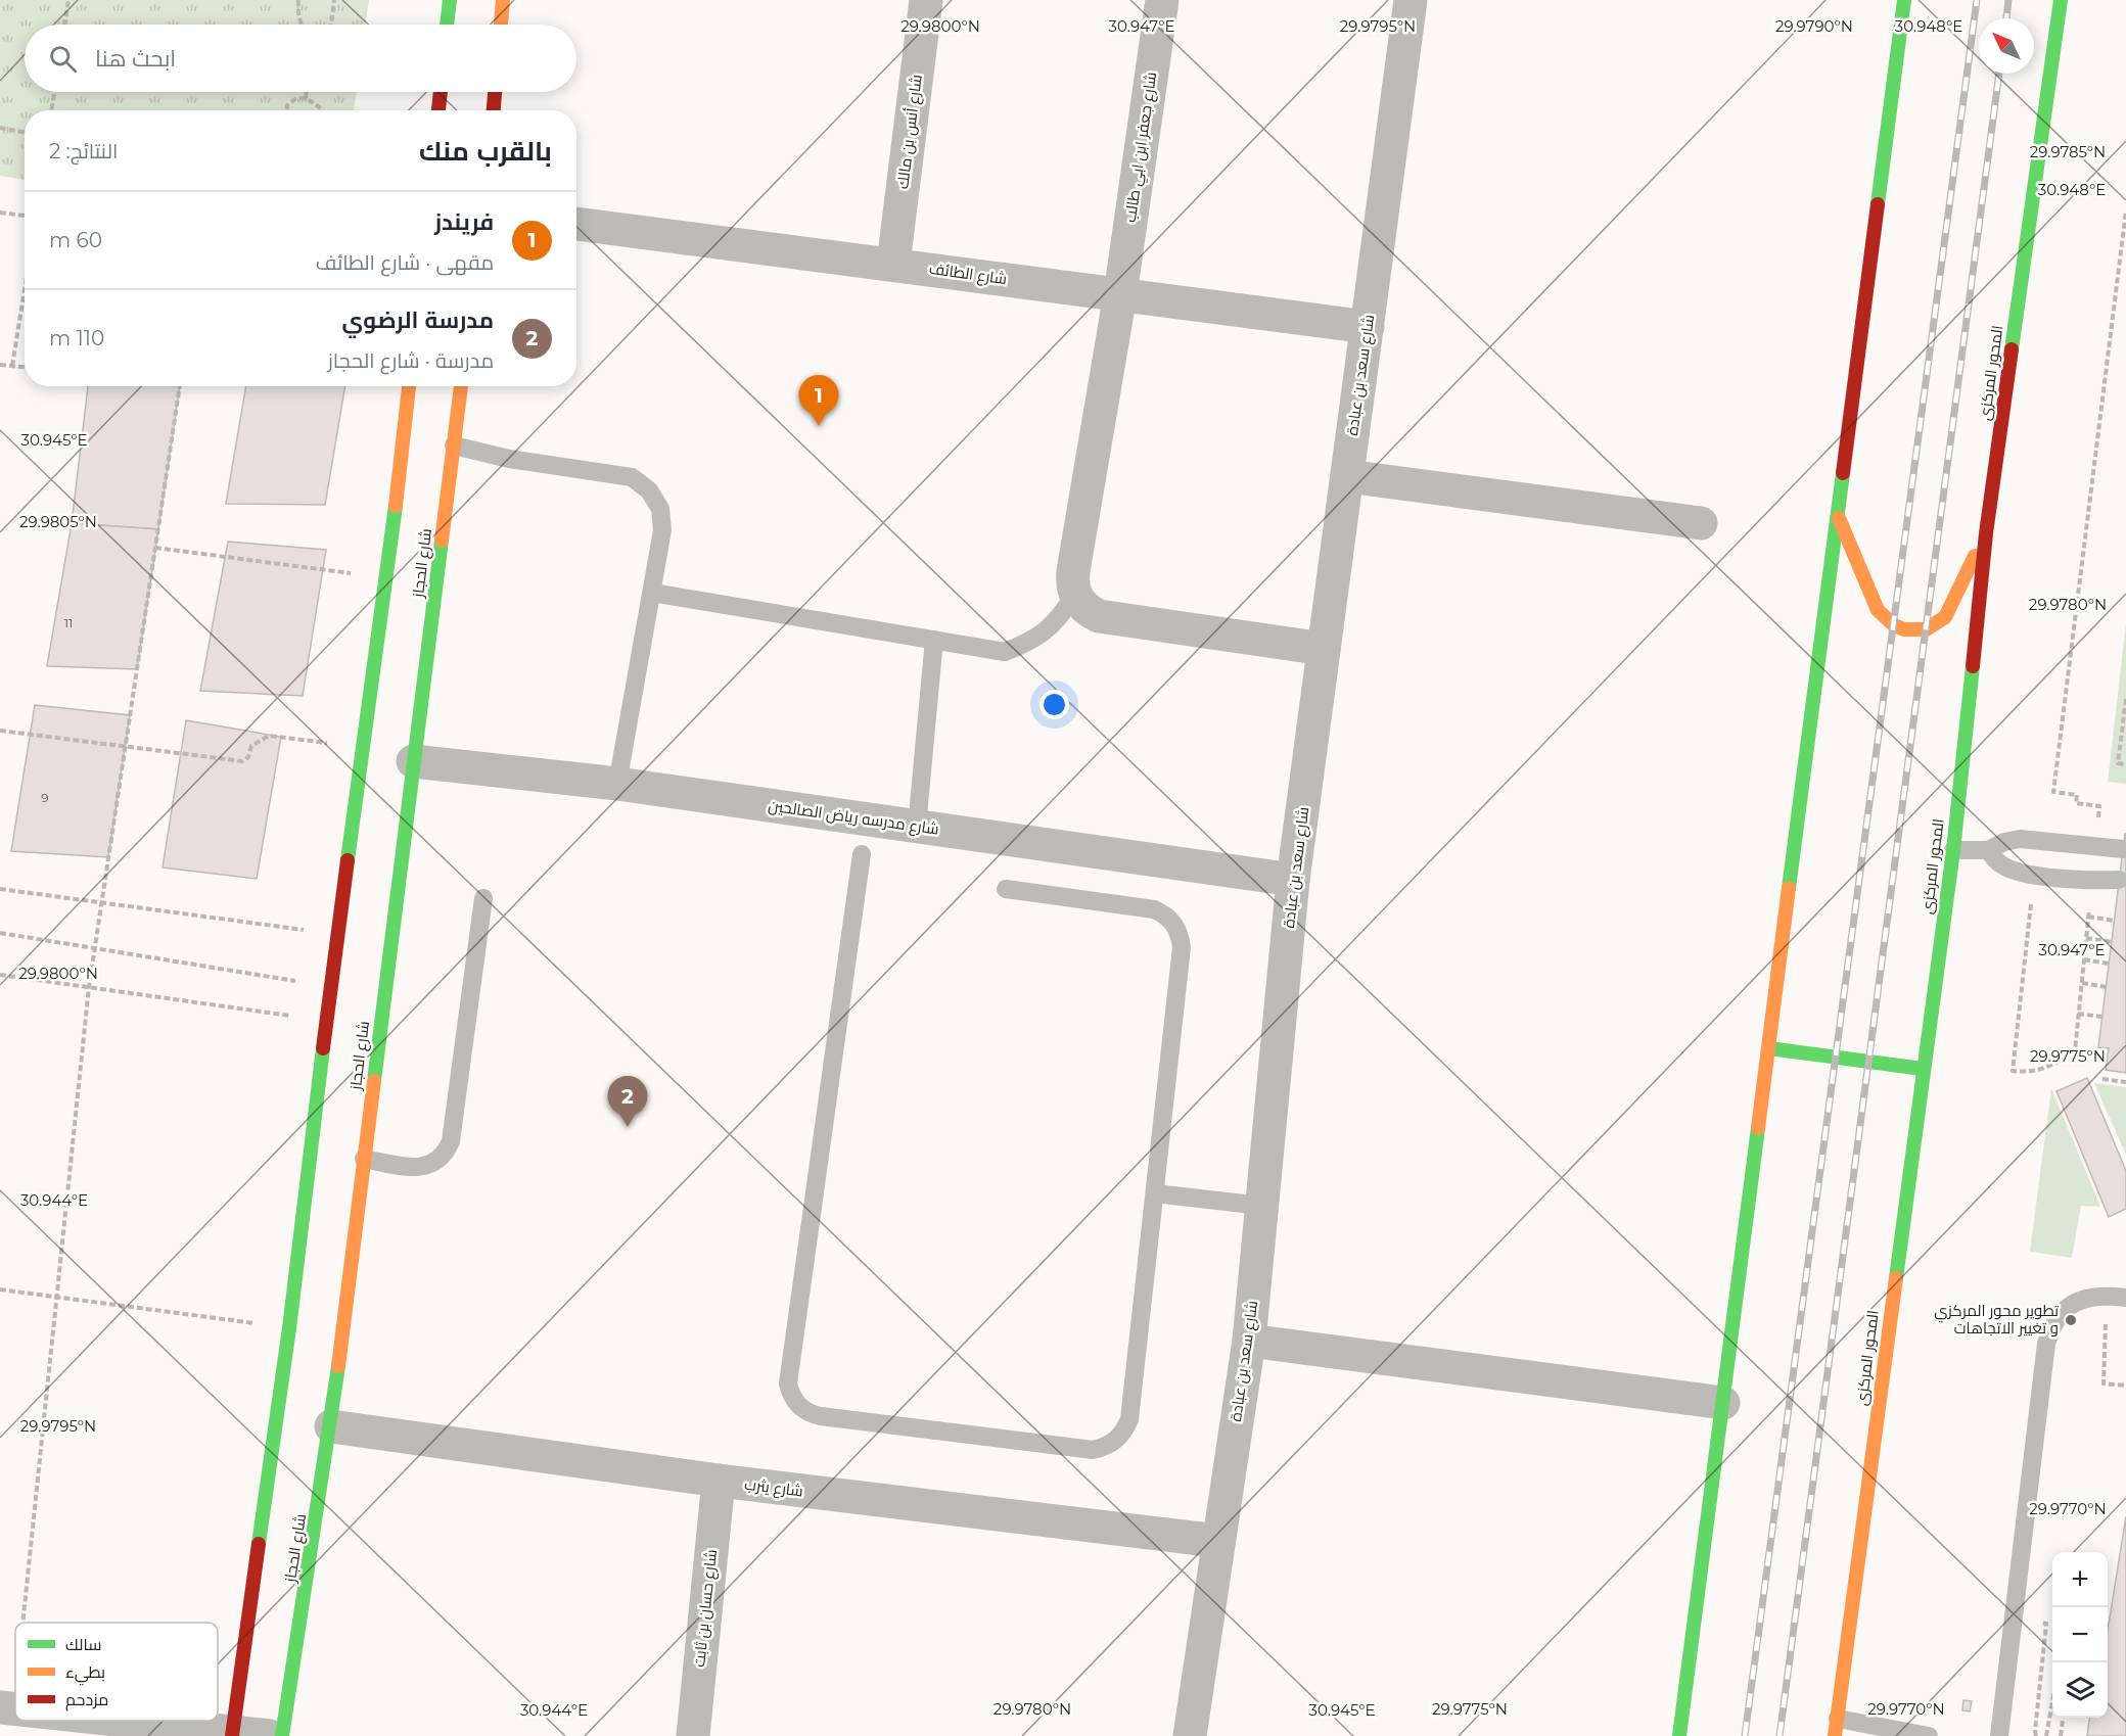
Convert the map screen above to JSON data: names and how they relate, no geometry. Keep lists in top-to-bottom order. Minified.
{"streets":{"main road":["المحور المركزى","شارع الحجاز"],"street":["شارع أنس بن مالك","شارع جعفر ابن ابي طالب","شارع الطائف","شارع سعد بن عبادة","شارع مدرسه رياض الصالحين","شارع يثرب","شارع حسان بن ثابت"]},"crossings":[["شارع أنس بن مالك","شارع الطائف"],["شارع جعفر ابن ابي طالب","شارع الطائف"],["شارع الطائف","شارع سعد بن عبادة"],["شارع سعد بن عبادة","شارع مدرسه رياض الصالحين"],["شارع سعد بن عبادة","شارع يثرب"],["شارع الحجاز","شارع مدرسه رياض الصالحين"],["شارع الحجاز","شارع يثرب"],["شارع يثرب","شارع حسان بن ثابت"]],"places":["تطوير محور المركزي و تغيير الاتجاهات"],"house_numbers":["11","9"],"legend":["سالك","بطيء","مزدحم"],"north":"top left","page":{"search":"ابحث هنا","heading":["بالقرب منك","النتائج: 2"],"list":[{"mark":"1","name":"فريندز","note":"مقهى · شارع الطائف","value":"60 m"},{"mark":"2","name":"مدرسة الرضوي","note":"مدرسة · شارع الحجاز","value":"110 m"}],"pins":["1","2"],"map_buttons":["+","−"]},"coordinates":["30.948°E","30.947°E","29.9800°N","29.9795°N","29.9790°N","29.9785°N","30.945°E","29.9805°N","29.9780°N","29.9775°N","30.944°E","29.9770°N"]}
